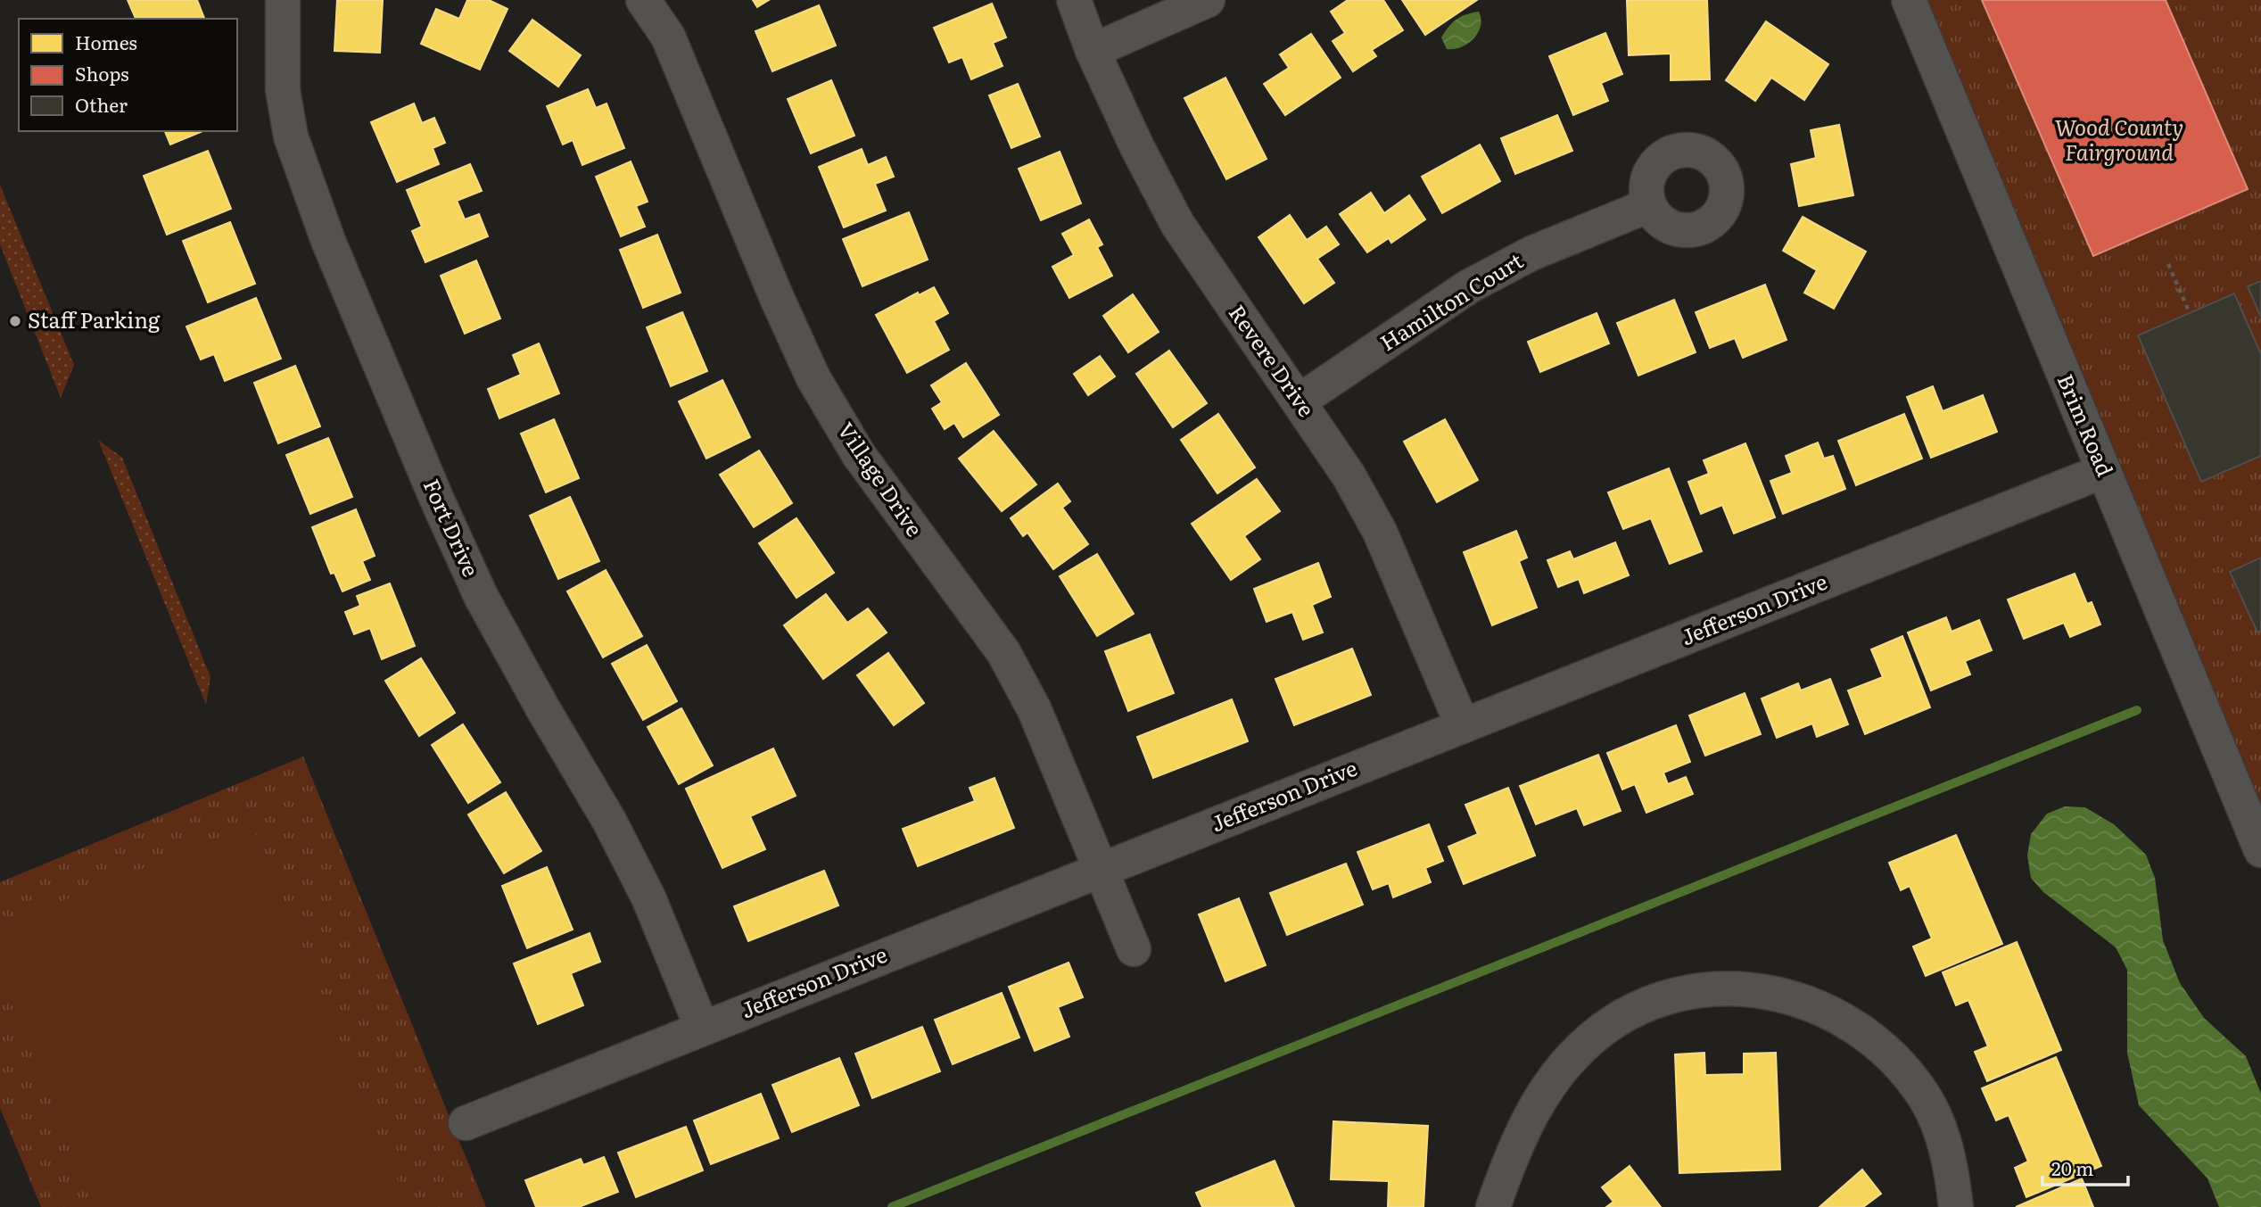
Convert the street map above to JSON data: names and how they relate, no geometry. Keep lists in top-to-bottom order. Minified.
{"streets":{"street":["Hamilton Court","Revere Drive","Brim Road","Village Drive","Fort Drive","Jefferson Drive"]},"crossings":[["Hamilton Court","Revere Drive"],["Revere Drive","Jefferson Drive"],["Brim Road","Jefferson Drive"],["Village Drive","Jefferson Drive"],["Fort Drive","Jefferson Drive"]],"parks":["Wood County Fairground"],"places":["Staff Parking"],"legend":["Homes","Shops","Other"],"scale_bar":"20 m"}
